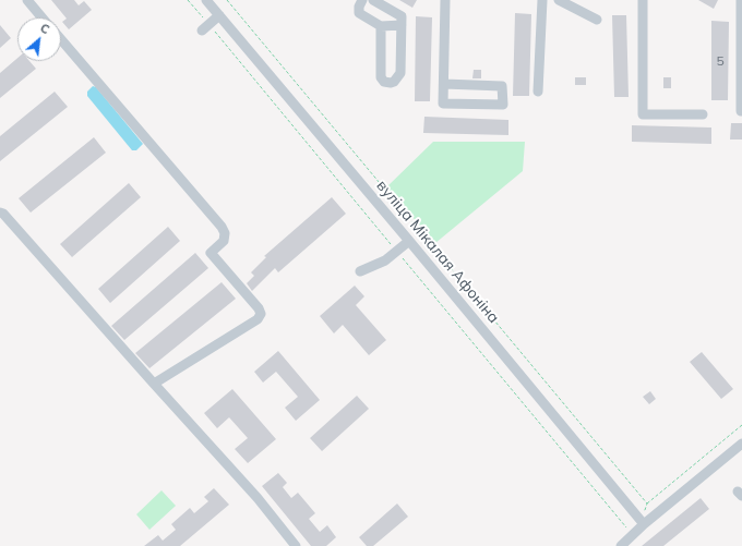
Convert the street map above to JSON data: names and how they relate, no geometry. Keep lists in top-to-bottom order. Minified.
{"streets":{"street":["вуліца Мікалая Афоніна"]},"house_numbers":["5"],"north":"top right"}
